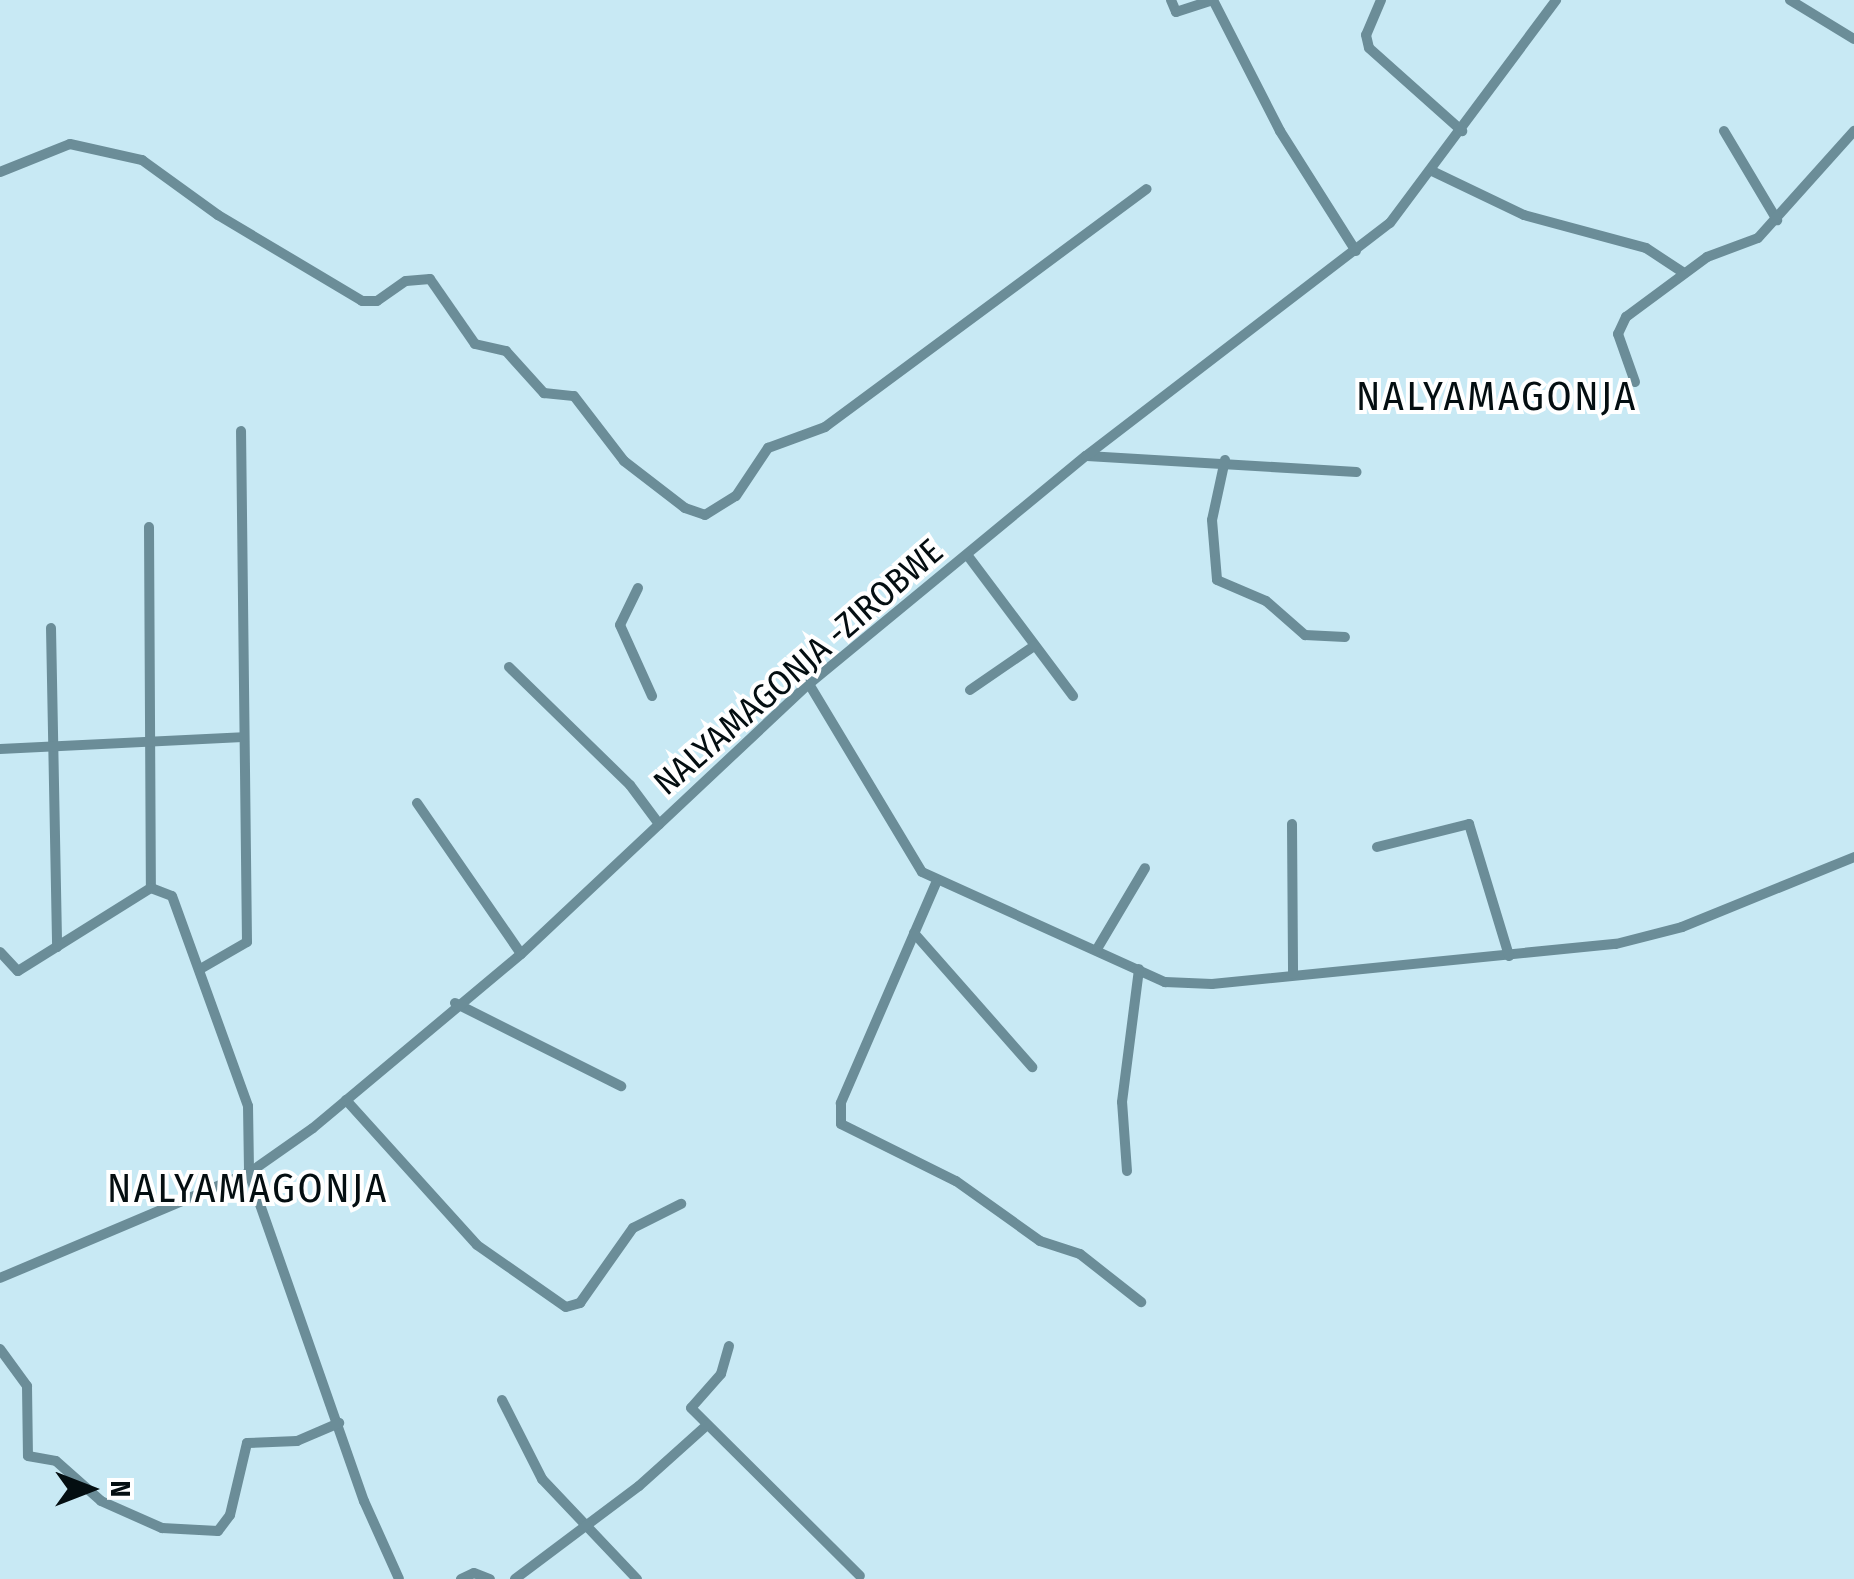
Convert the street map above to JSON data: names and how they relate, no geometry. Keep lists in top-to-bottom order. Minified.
{"streets":{"street":["NALYAMAGONJA -ZIROBWE"]},"districts":["NALYAMAGONJA","NALYAMAGONJA"],"north":"right"}
